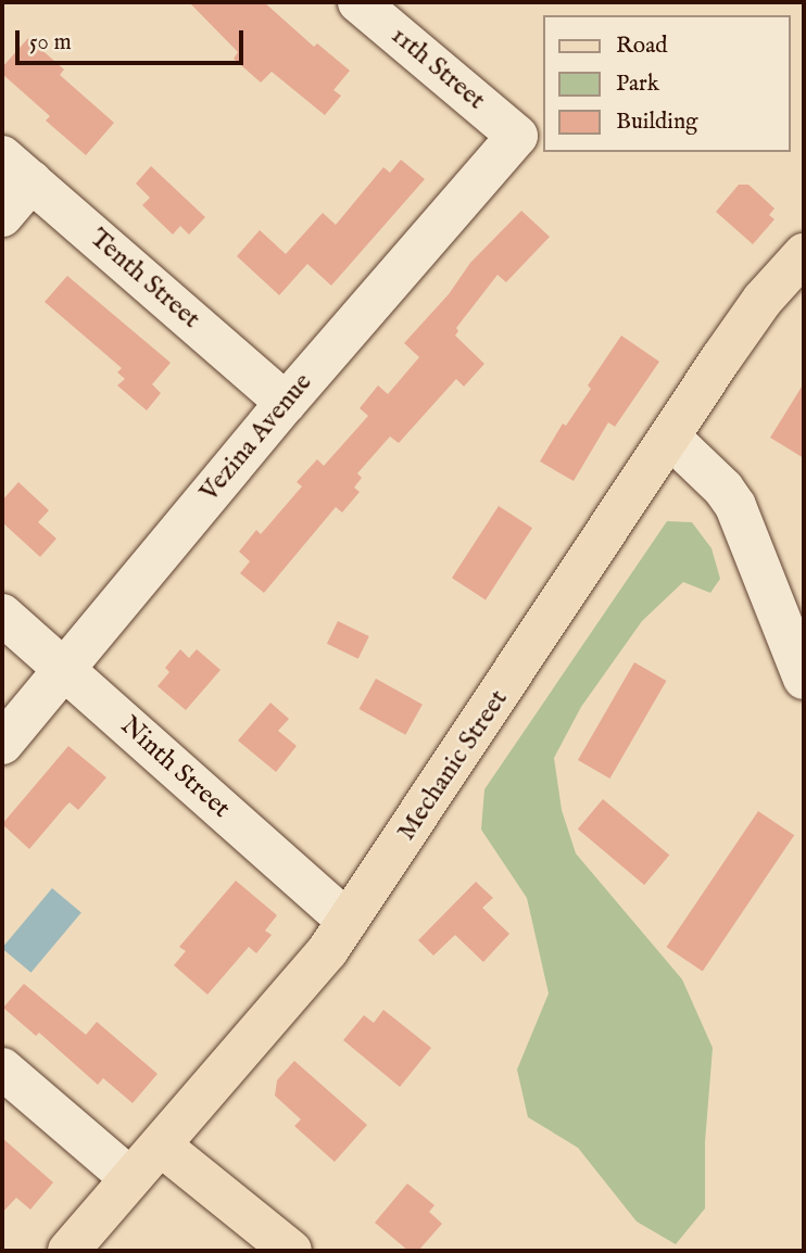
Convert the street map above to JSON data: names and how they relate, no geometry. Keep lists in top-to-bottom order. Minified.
{"streets":{"main road":["Mechanic Street"],"street":["11th Street","Tenth Street","Vezina Avenue","Ninth Street"]},"crossings":[["11th Street","Vezina Avenue"],["Tenth Street","Vezina Avenue"],["Vezina Avenue","Ninth Street"],["Mechanic Street","Ninth Street"]],"legend":["Road","Park","Building"],"scale_bar":"50 m"}
